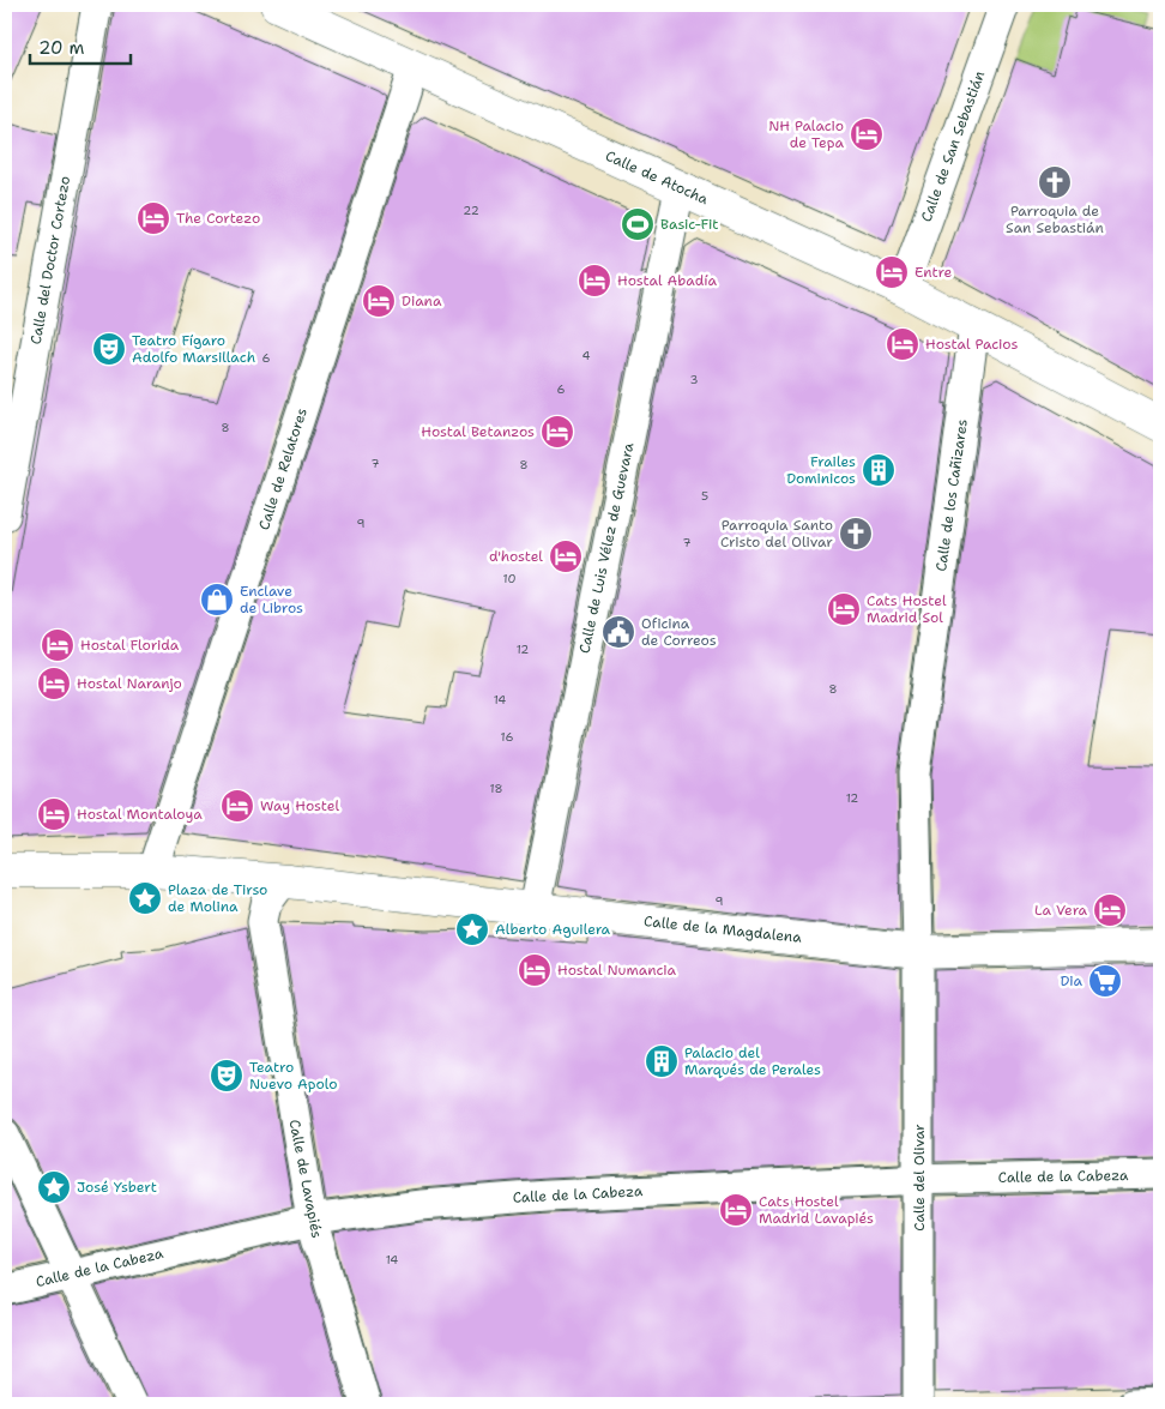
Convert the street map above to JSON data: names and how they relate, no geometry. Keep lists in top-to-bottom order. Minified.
{"streets":{"street":["Calle de San Sebastián","Calle de Atocha","Calle del Doctor Cortezo","Calle de Relatores","Calle de los Cañizares","Calle de Luis Vélez de Guevara","Calle de la Magdalena","Calle de la Cabeza","Calle del Olivar","Calle de Lavapiés"]},"crossings":[["Calle de San Sebastián","Calle de Atocha"],["Calle de Atocha","Calle de Relatores"],["Calle de Atocha","Calle de los Cañizares"],["Calle de Atocha","Calle de Luis Vélez de Guevara"],["Calle de los Cañizares","Calle de la Magdalena"],["Calle de los Cañizares","Calle del Olivar"],["Calle de Luis Vélez de Guevara","Calle de la Magdalena"],["Calle de la Magdalena","Calle del Olivar"],["Calle de la Magdalena","Calle de Lavapiés"],["Calle de la Cabeza","Calle del Olivar"],["Calle de la Cabeza","Calle de Lavapiés"]],"places":{"hotel":["NH Palacio de Tepa","The Cortezo","Entre","Hostal Abadía","Diana","Hostal Pacios","Hostal Betanzos","d'hostel","Cats Hostel Madrid Sol","Hostal Florida","Hostal Naranjo","Way Hostel","Hostal Montaloya","La Vera","Hostal Numancia","Cats Hostel Madrid Lavapiés"],"church":["Parroquia de San Sebastián","Parroquia Santo Cristo del Olivar"],"sports":["Basic-Fit"],"theatre":["Teatro Fígaro Adolfo Marsillach","Teatro Nuevo Apolo"],"building":["Frailes Dominicos","Palacio del Marqués de Perales"],"shop":["Enclave de Libros"],"public building":["Oficina de Correos"],"place":["Plaza de Tirso de Molina","Alberto Aguilera","José Ysbert"],"supermarket":["Dia"]},"house_numbers":["22","4","6","3","6","8","7","8","5","9","7","10","12","8","14","16","18","12","9","14"],"scale_bar":"20 m"}
